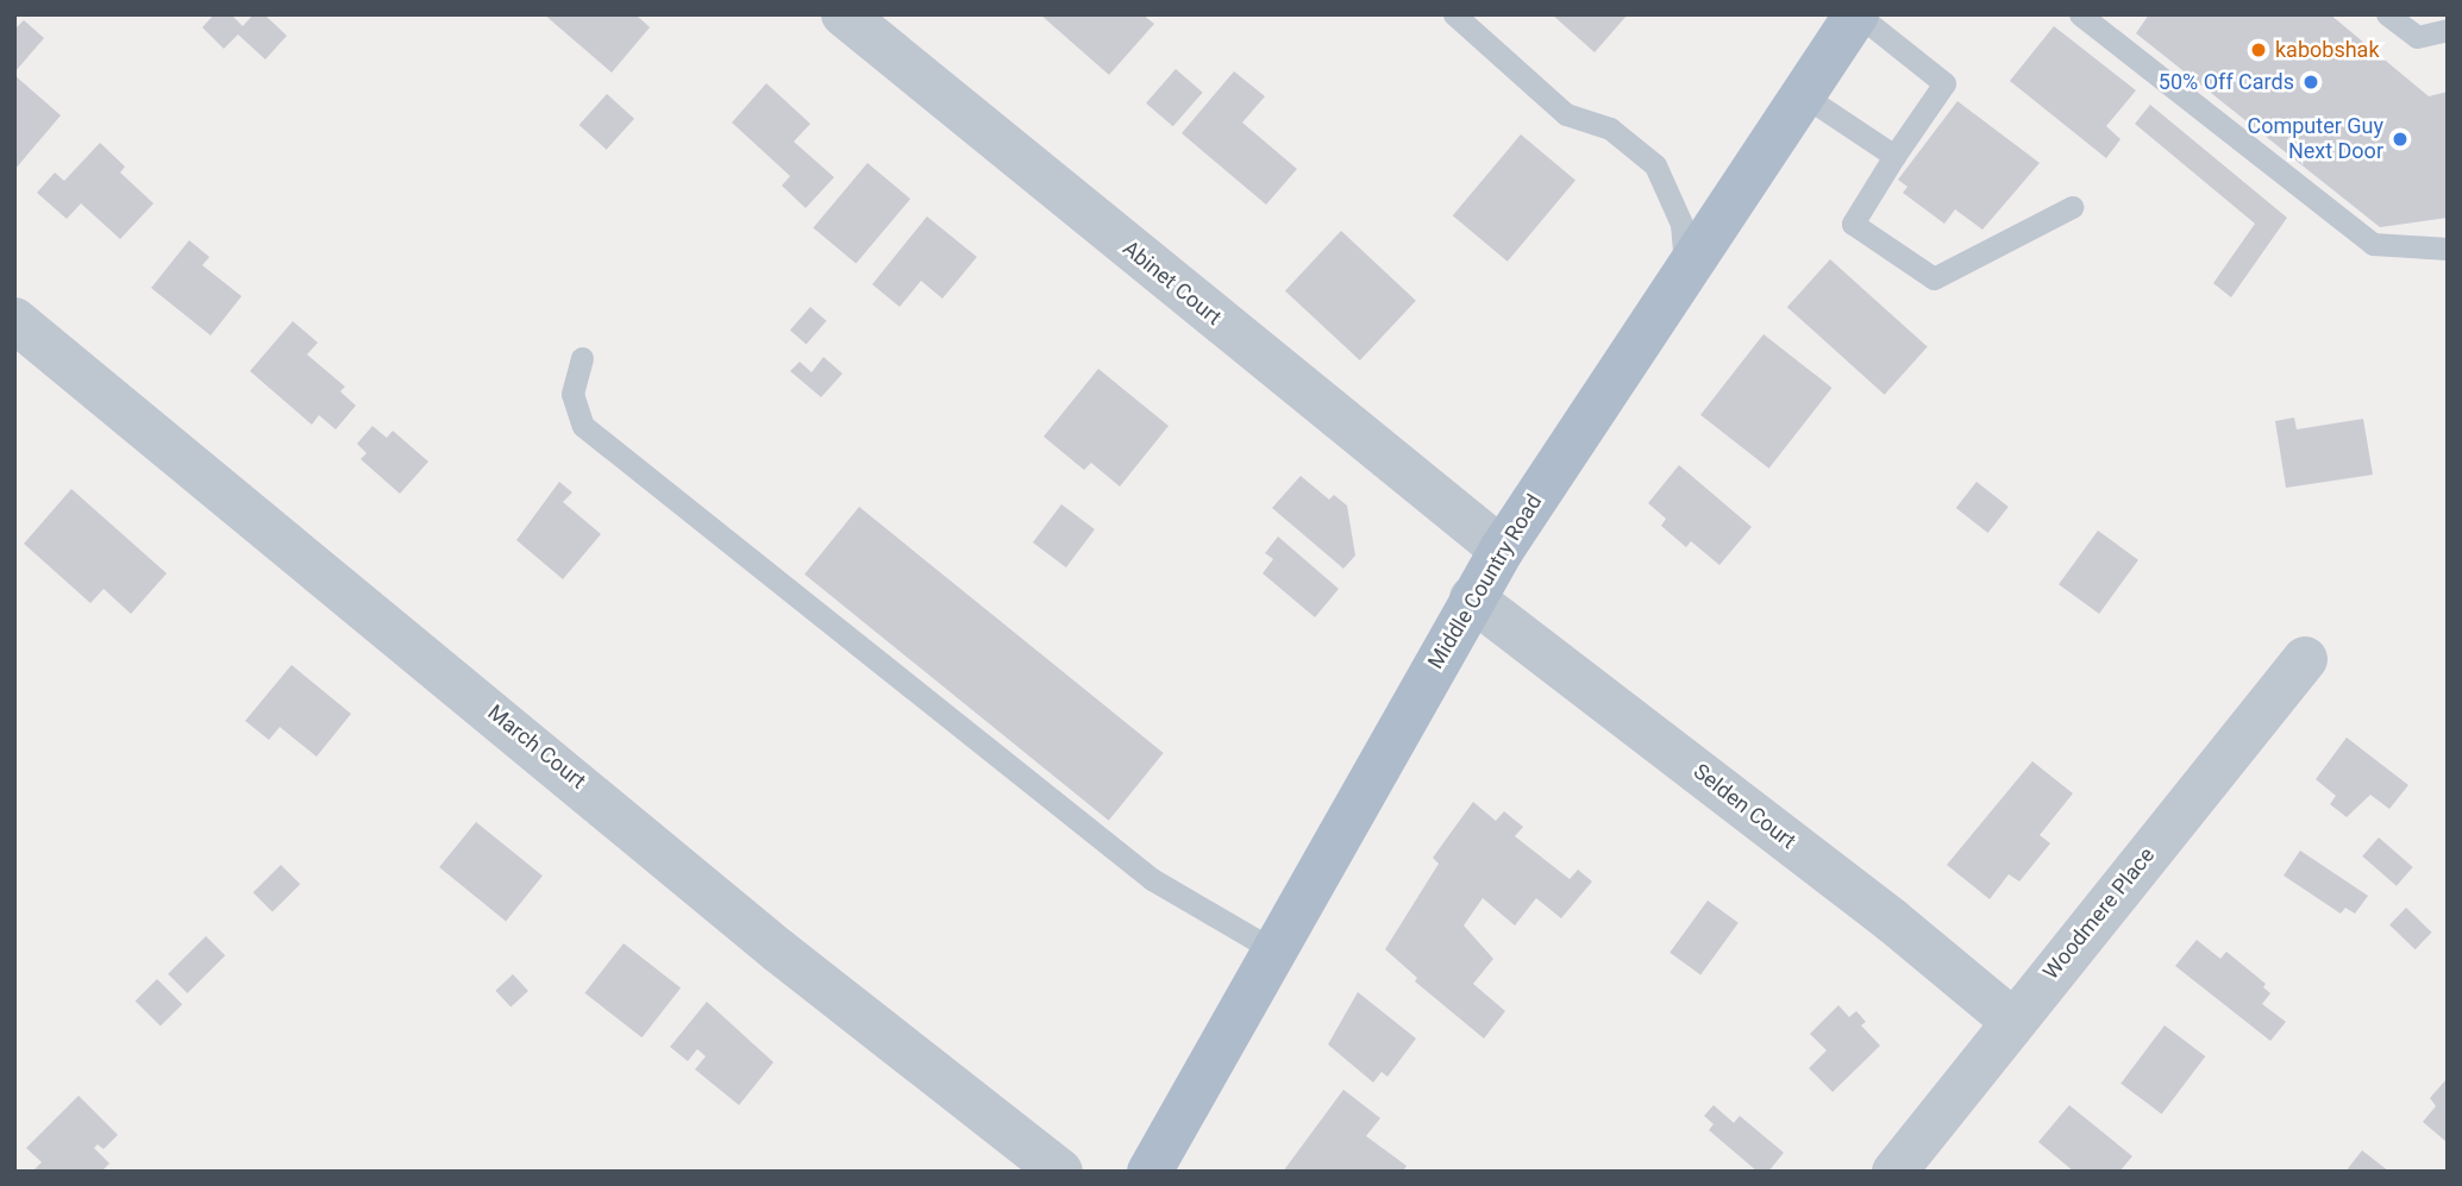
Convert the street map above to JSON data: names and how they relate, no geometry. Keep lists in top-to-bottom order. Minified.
{"streets":{"main road":["Middle Country Road"],"street":["Abinet Court","March Court","Selden Court","Woodmere Place"]},"crossings":[["Abinet Court","Middle Country Road"],["Middle Country Road","Selden Court"],["Selden Court","Woodmere Place"]],"places":["kabobshak","50% Off Cards","Computer Guy Next Door"]}
